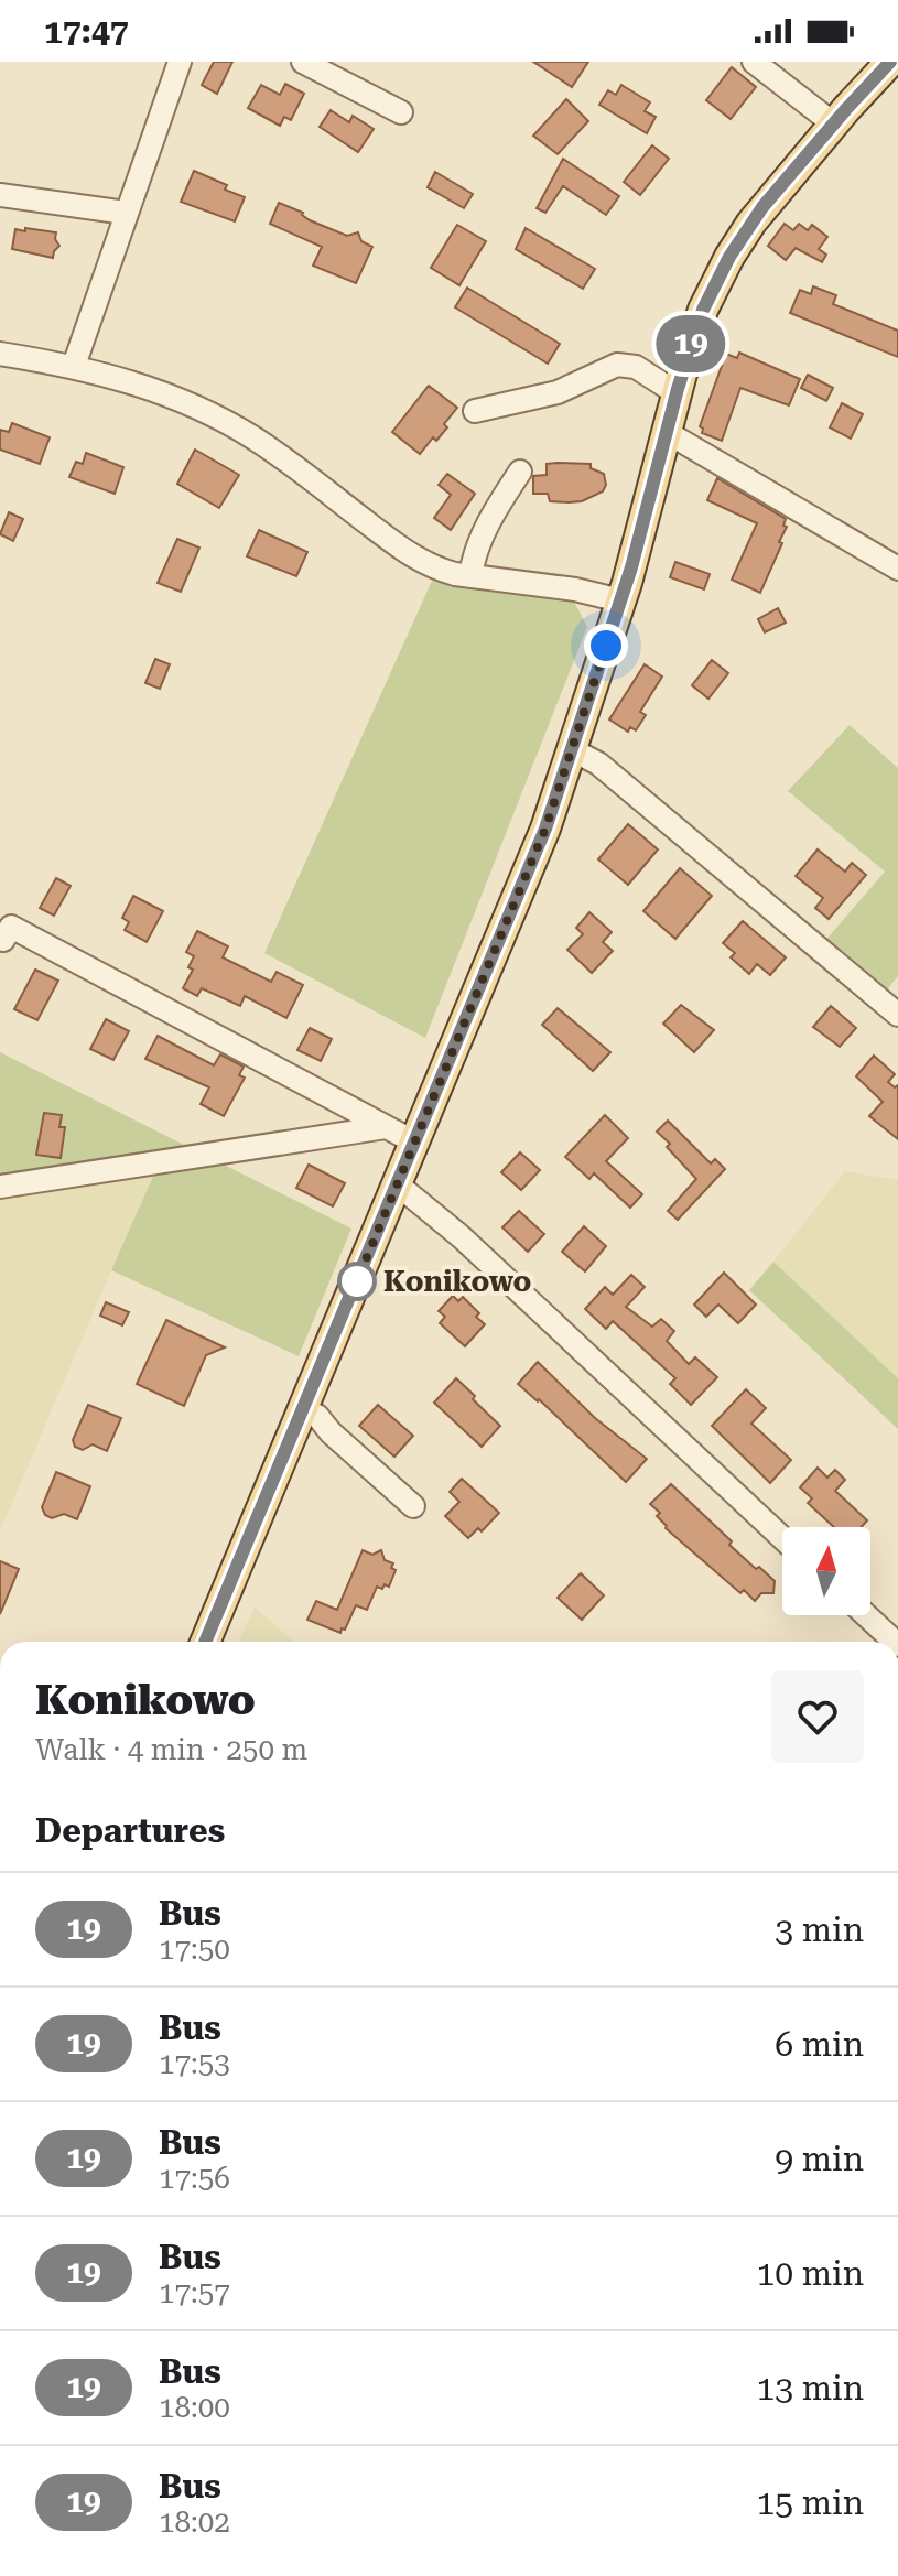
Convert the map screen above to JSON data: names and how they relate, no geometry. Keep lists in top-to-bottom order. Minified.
{"places":["Konikowo"],"lines":["bus line 19"],"north":"top","page":{"status":"17:47","on_map":"19","heading":[["Konikowo","Walk · 4 min · 250 m"],"Departures"],"list":[{"mark":"19","name":"Bus","note":"17:50","value":"3 min"},{"mark":"19","name":"Bus","note":"17:53","value":"6 min"},{"mark":"19","name":"Bus","note":"17:56","value":"9 min"},{"mark":"19","name":"Bus","note":"17:57","value":"10 min"},{"mark":"19","name":"Bus","note":"18:00","value":"13 min"},{"mark":"19","name":"Bus","note":"18:02","value":"15 min"}]}}
